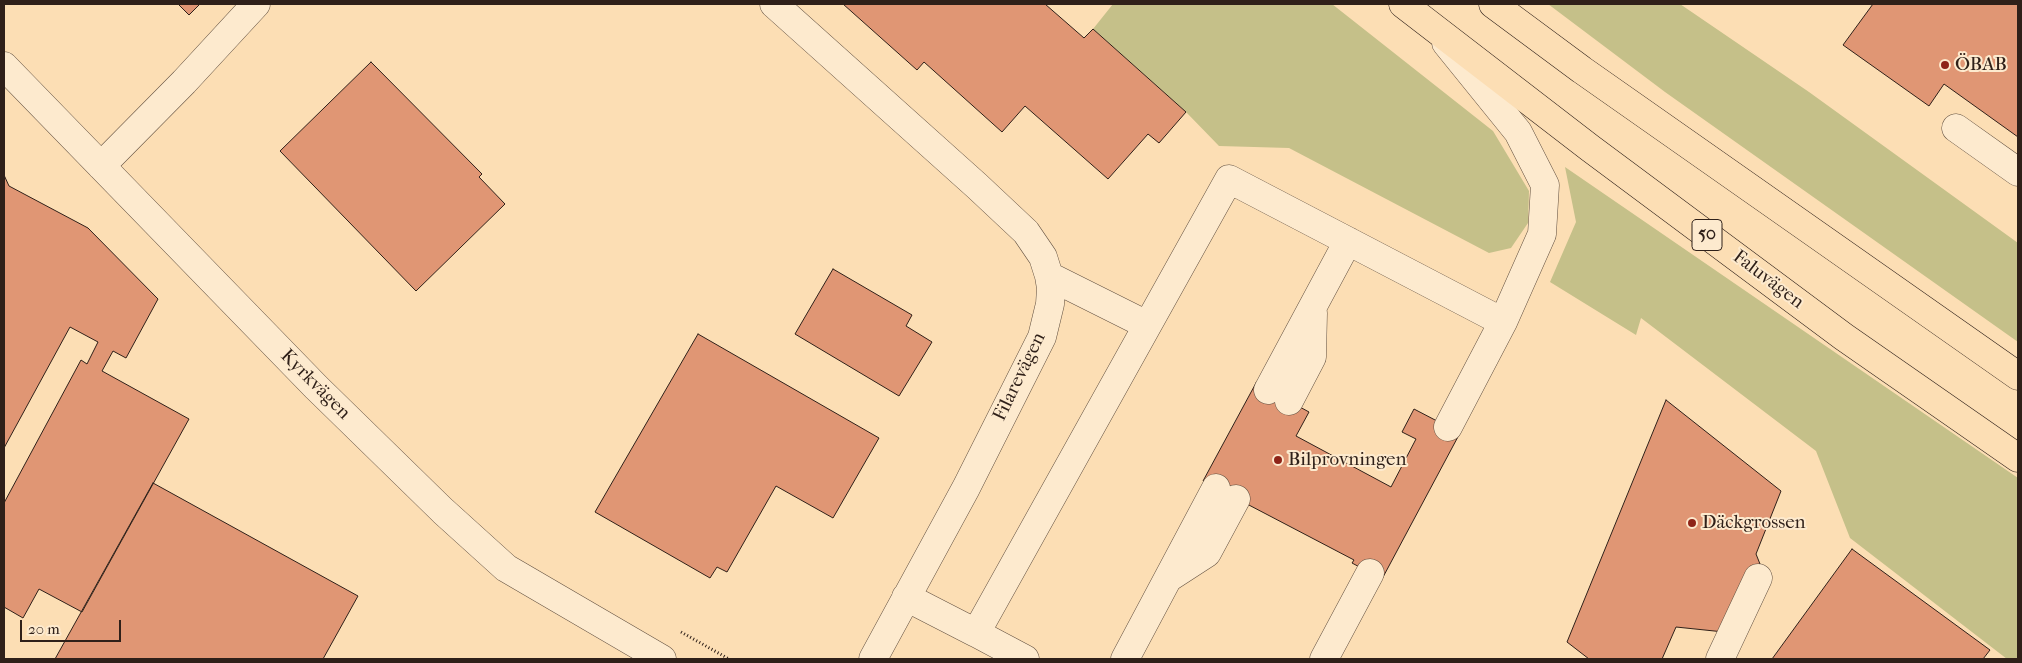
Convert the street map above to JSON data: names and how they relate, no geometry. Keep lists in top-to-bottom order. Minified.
{"streets":{"highway":["50","Faluvägen"],"street":["Filarevägen","Kyrkvägen"]},"places":["ÖBAB","Bilprovningen","Däckgrossen"],"scale_bar":"20 m"}
